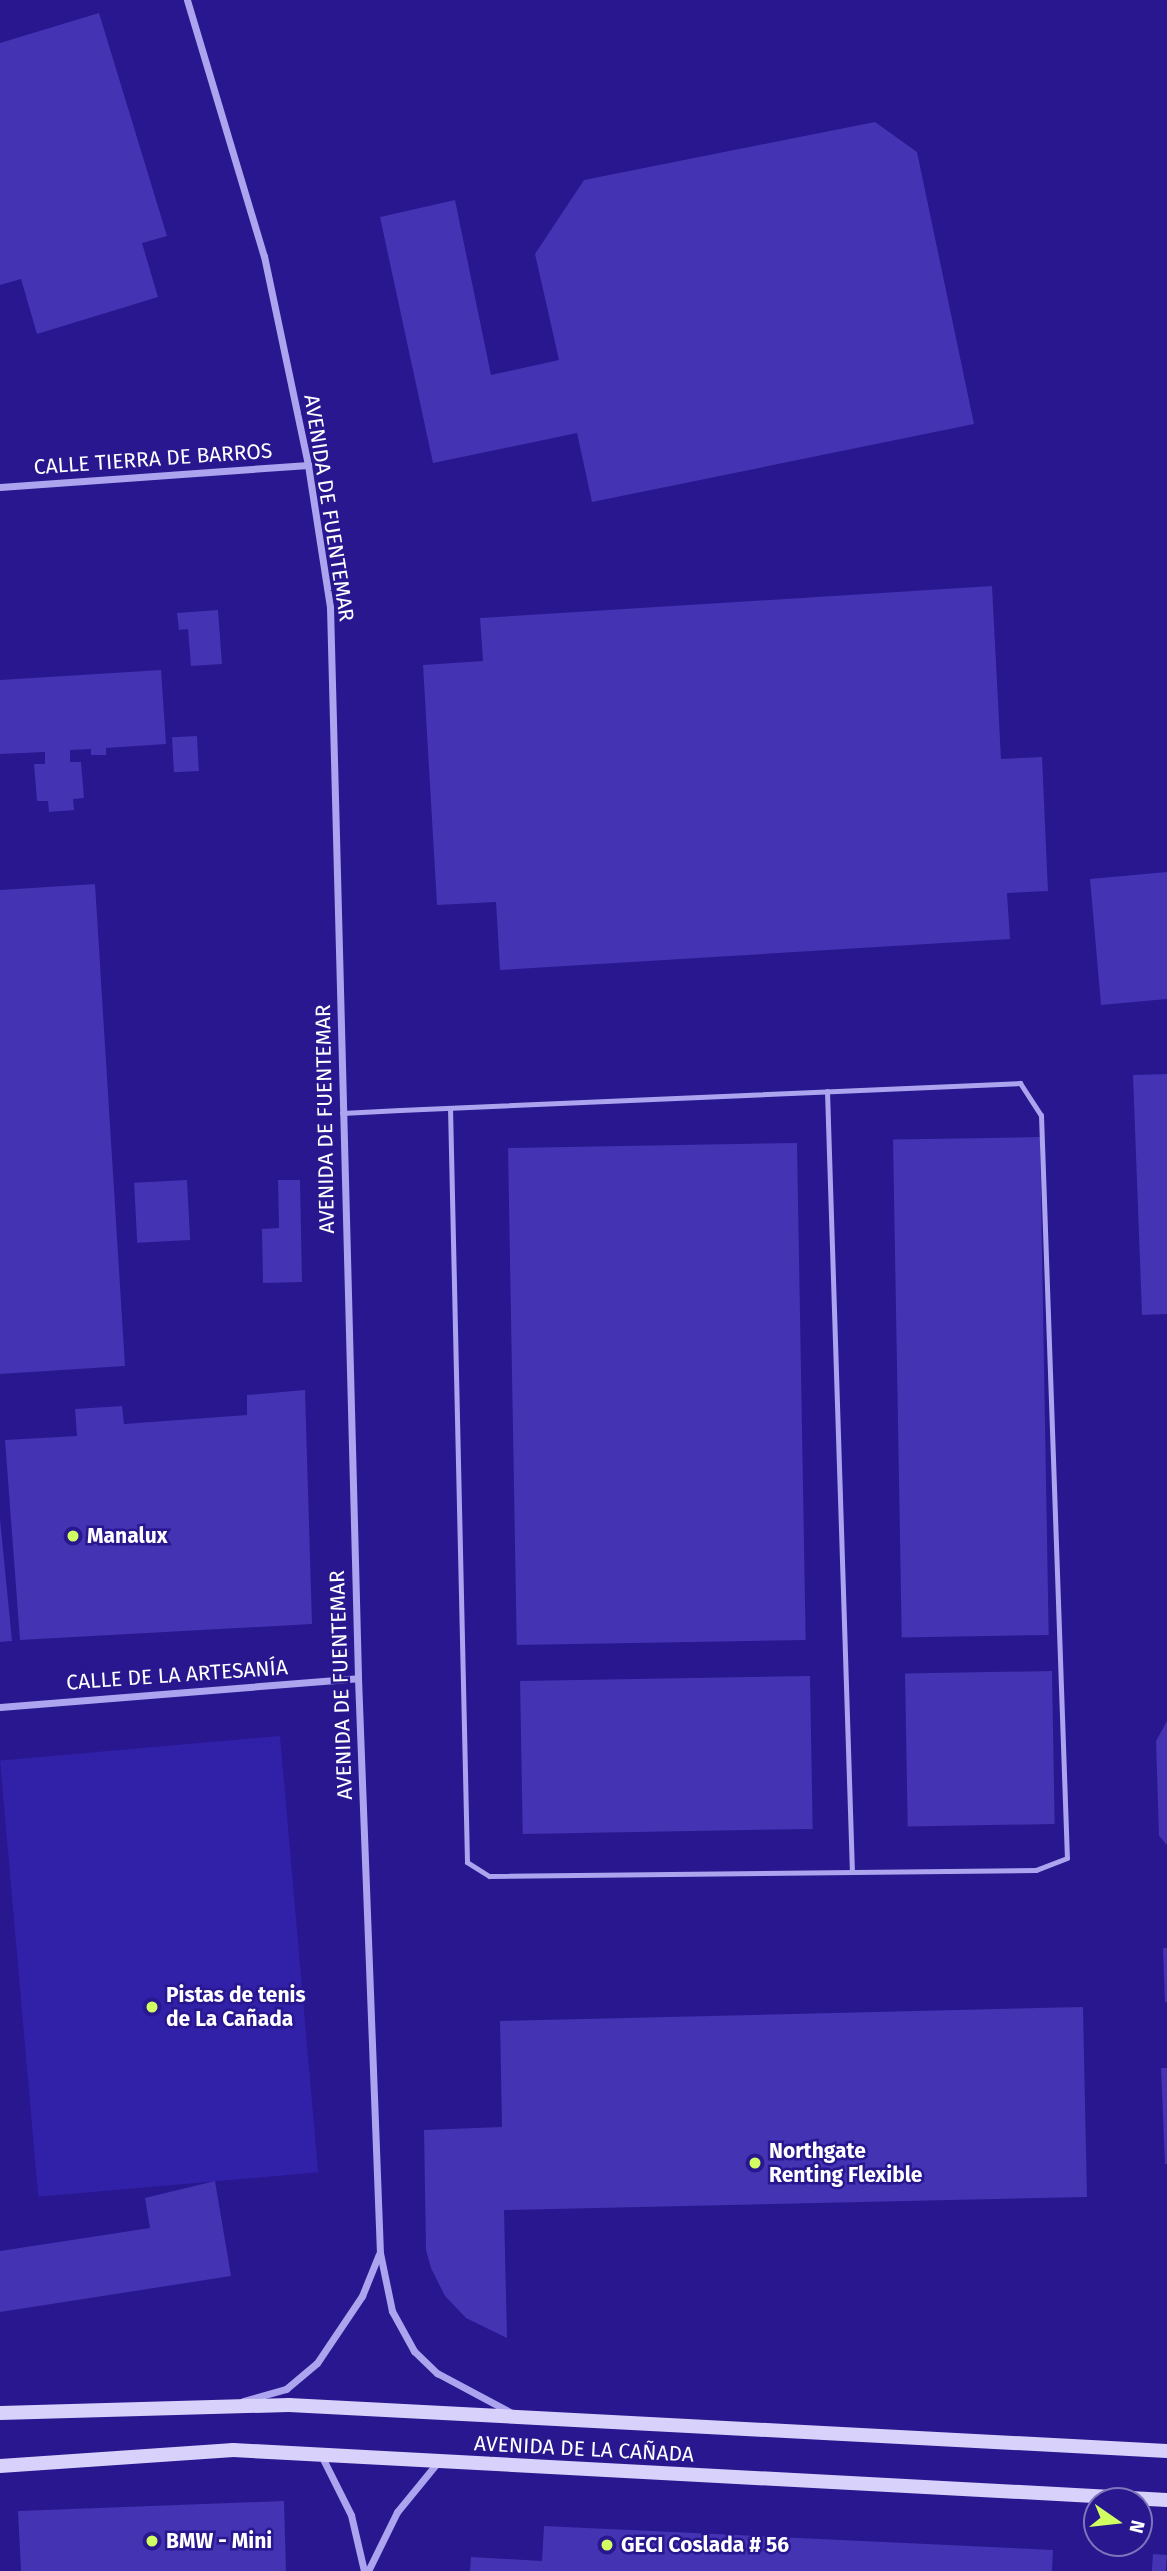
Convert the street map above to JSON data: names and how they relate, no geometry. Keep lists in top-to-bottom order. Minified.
{"streets":{"street":["CALLE TIERRA DE BARROS","AVENIDA DE FUENTEMAR","CALLE DE LA ARTESANÍA","AVENIDA DE LA CAÑADA"]},"crossings":[["CALLE TIERRA DE BARROS","AVENIDA DE FUENTEMAR"],["AVENIDA DE FUENTEMAR","CALLE DE LA ARTESANÍA"],["AVENIDA DE FUENTEMAR","AVENIDA DE LA CAÑADA"]],"places":["Manalux","Pistas de tenis de La Cañada","Northgate Renting Flexible","BMW - Mini","GECI Coslada # 56"],"north":"right"}
